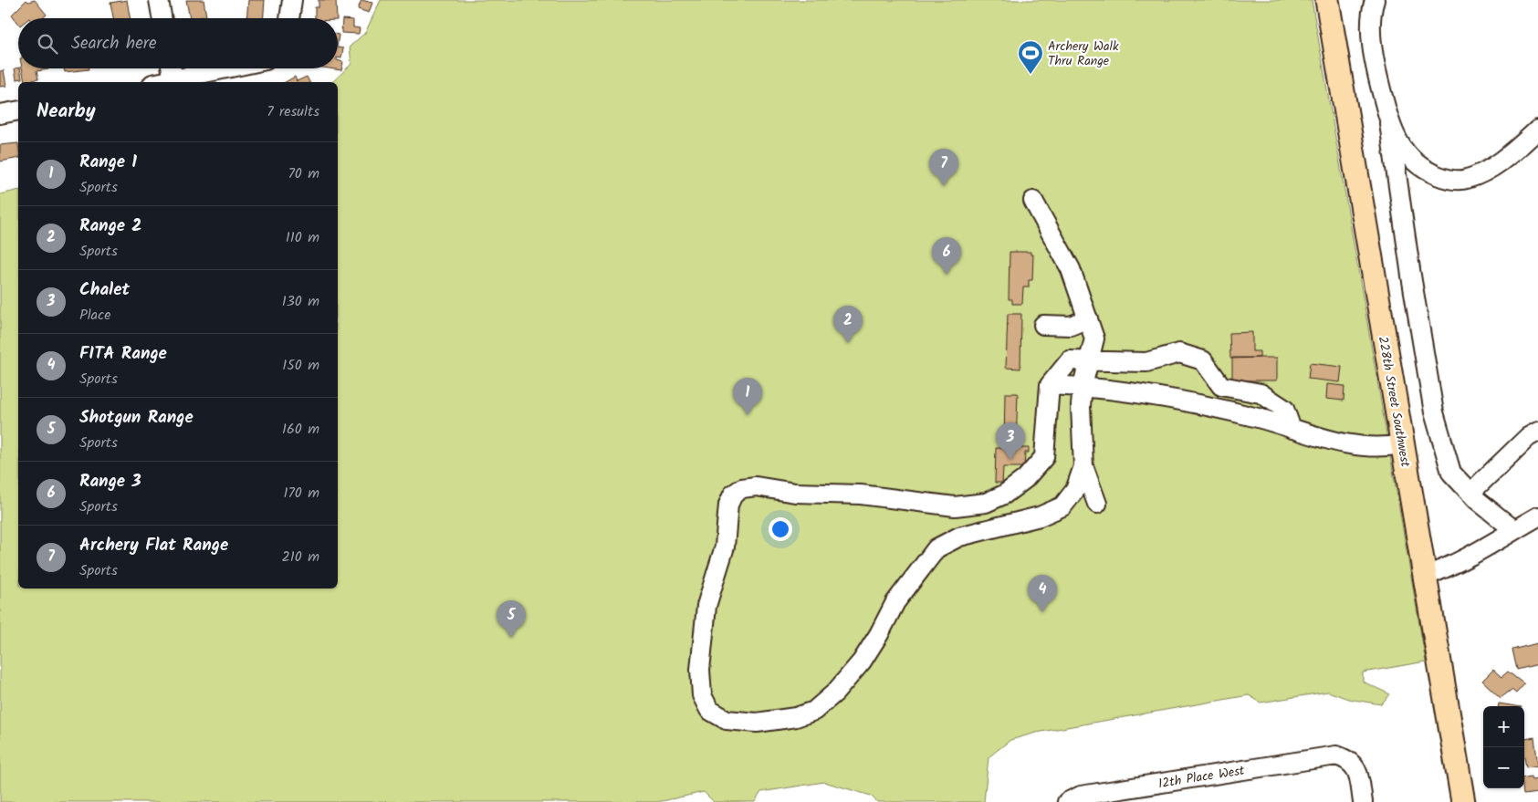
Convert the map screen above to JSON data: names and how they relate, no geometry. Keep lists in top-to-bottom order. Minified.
{"streets":{"main road":["228th Street Southwest"],"street":["12th Place West"]},"places":{"sports":["Archery Walk Thru Range"]},"page":{"search":"Search here","heading":["Nearby","7 results"],"list":[{"mark":"1","name":"Range 1","note":"Sports","value":"70 m"},{"mark":"2","name":"Range 2","note":"Sports","value":"110 m"},{"mark":"3","name":"Chalet","note":"Place","value":"130 m"},{"mark":"4","name":"FITA Range","note":"Sports","value":"150 m"},{"mark":"5","name":"Shotgun Range","note":"Sports","value":"160 m"},{"mark":"6","name":"Range 3","note":"Sports","value":"170 m"},{"mark":"7","name":"Archery Flat Range","note":"Sports","value":"210 m"}],"pins":["7","6","2","1","3","4","5"],"map_buttons":["+","−"]}}
